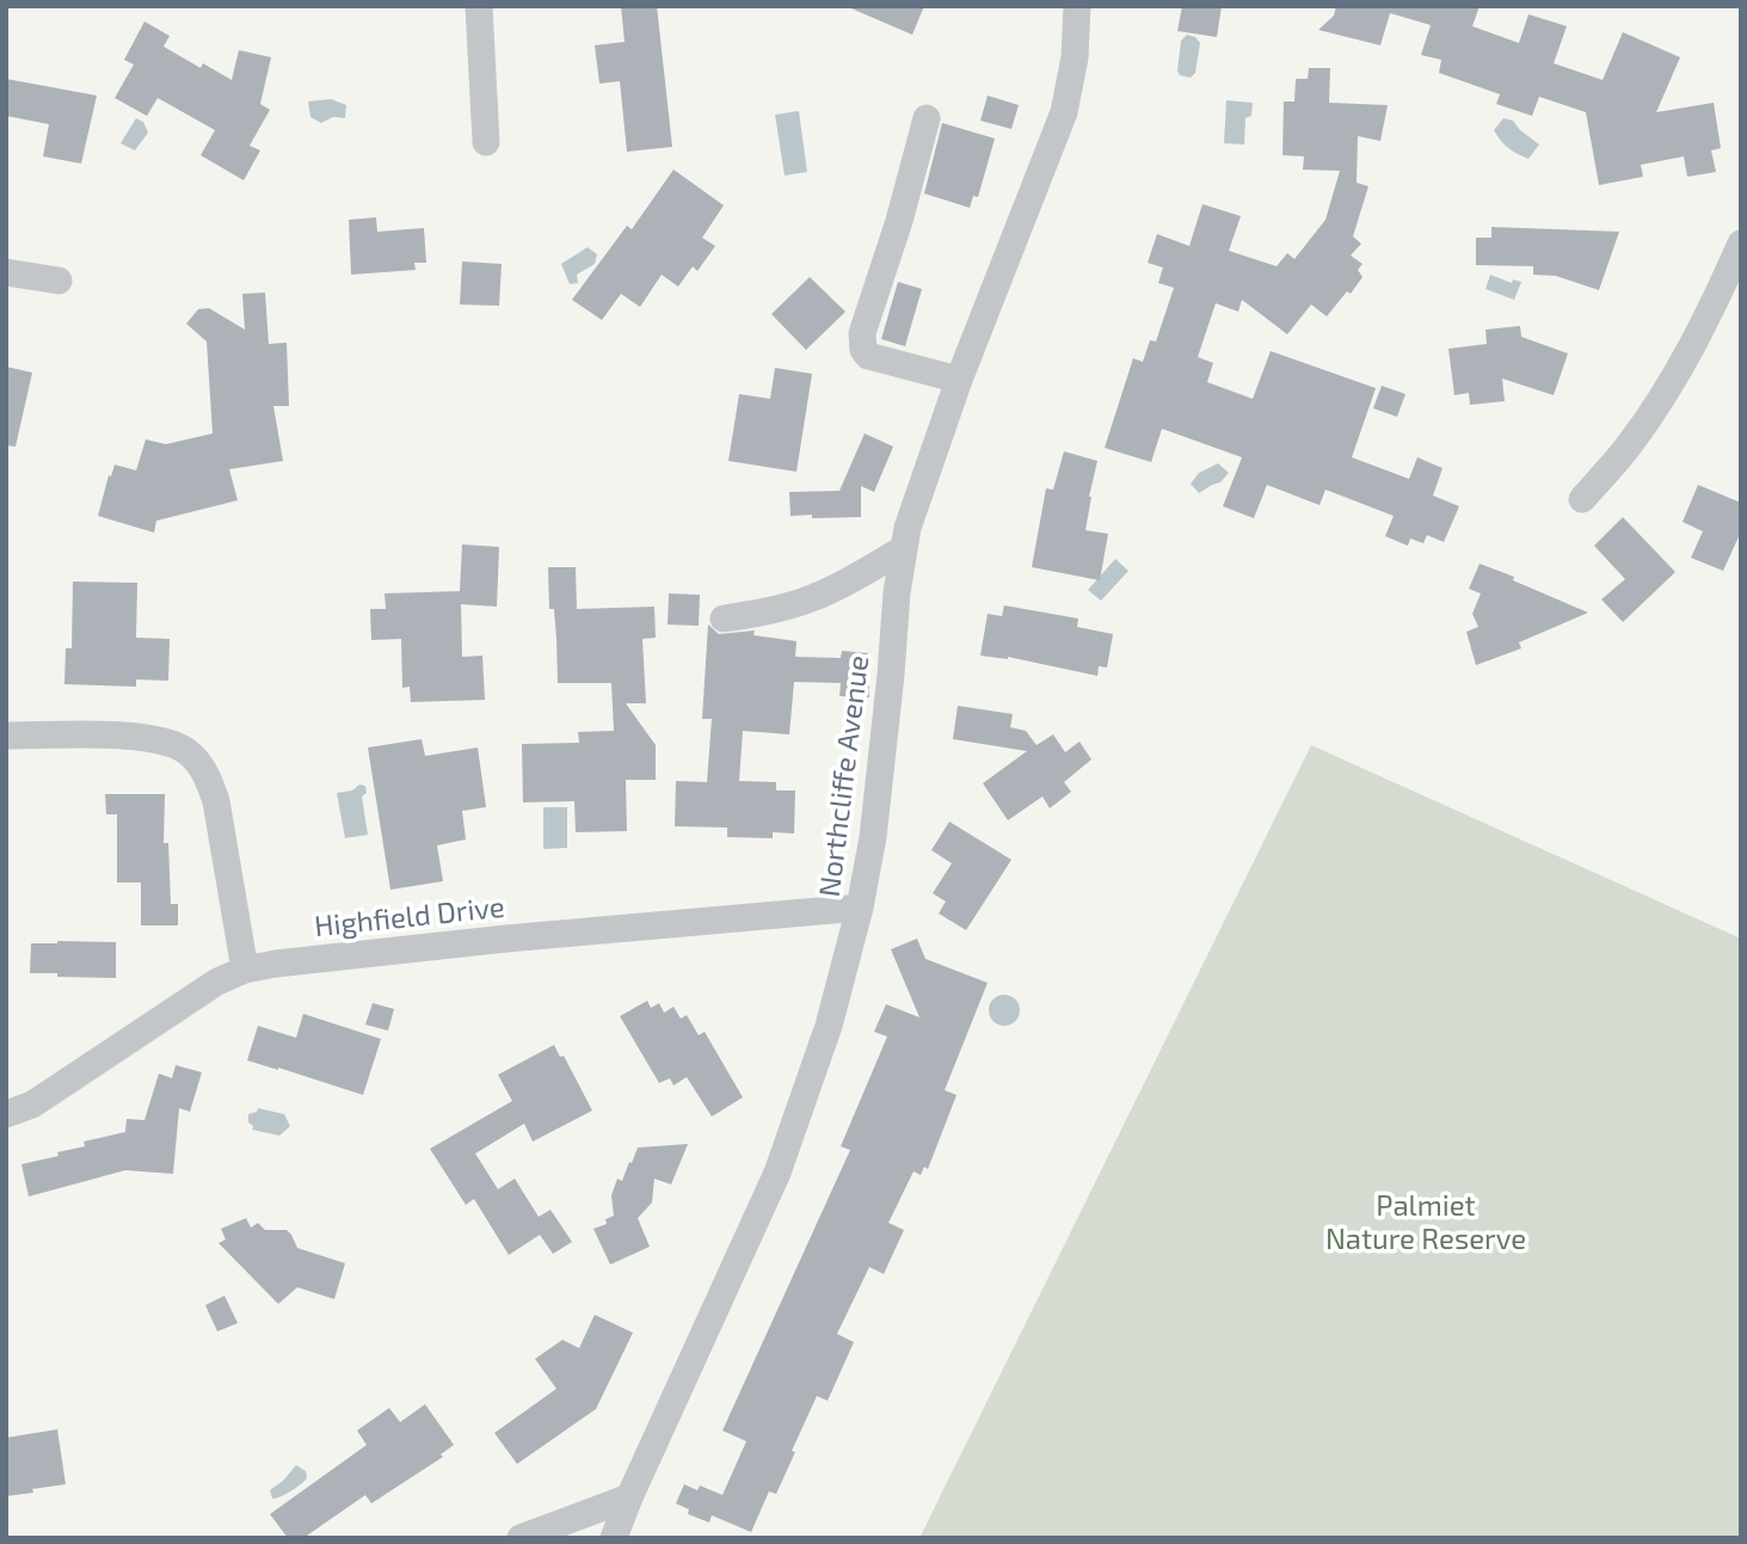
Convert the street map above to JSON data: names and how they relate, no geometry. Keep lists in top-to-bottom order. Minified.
{"streets":{"street":["Northcliffe Avenue","Highfield Drive"]},"crossings":[["Northcliffe Avenue","Highfield Drive"]],"parks":["Palmiet Nature Reserve"]}
